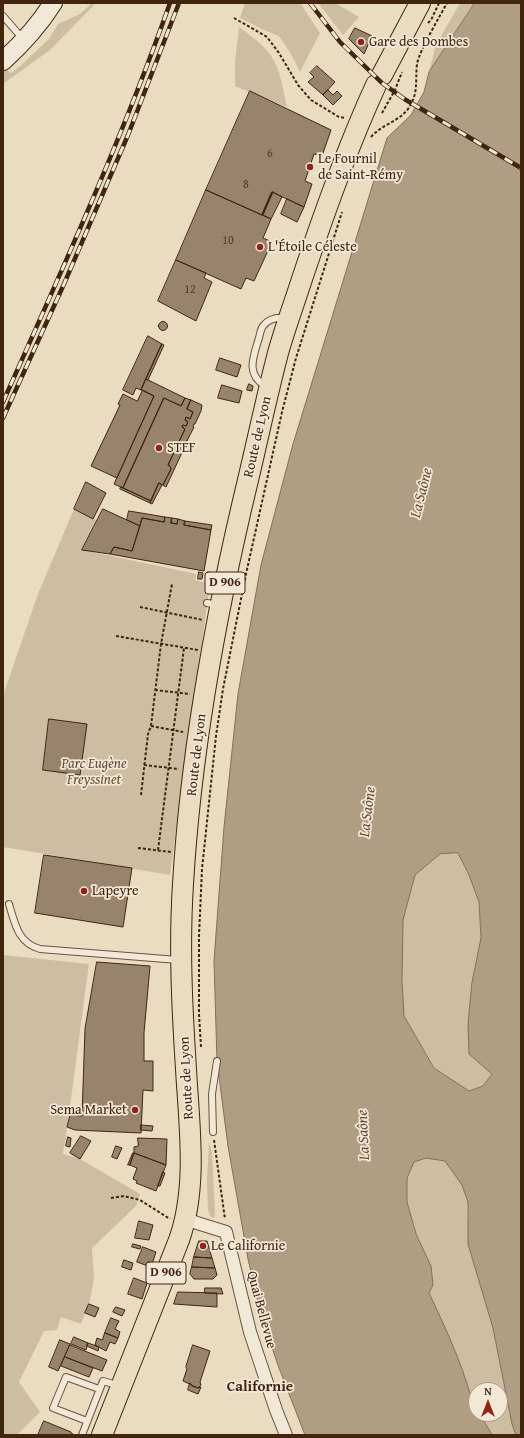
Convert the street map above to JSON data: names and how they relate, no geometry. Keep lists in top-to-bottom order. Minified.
{"streets":{"main road":["Route de Lyon","D 906"],"street":["Quai Bellevue"]},"districts":["Californie"],"water":["La Saône"],"parks":["Parc Eugène Freyssinet"],"places":["Gare des Dombes","Le Fournil de Saint-Rémy","L'Étoile Céleste","STEF","Lapeyre","Sema Market","Le Californie"],"house_numbers":["6","8","10","12"],"north":"top"}
